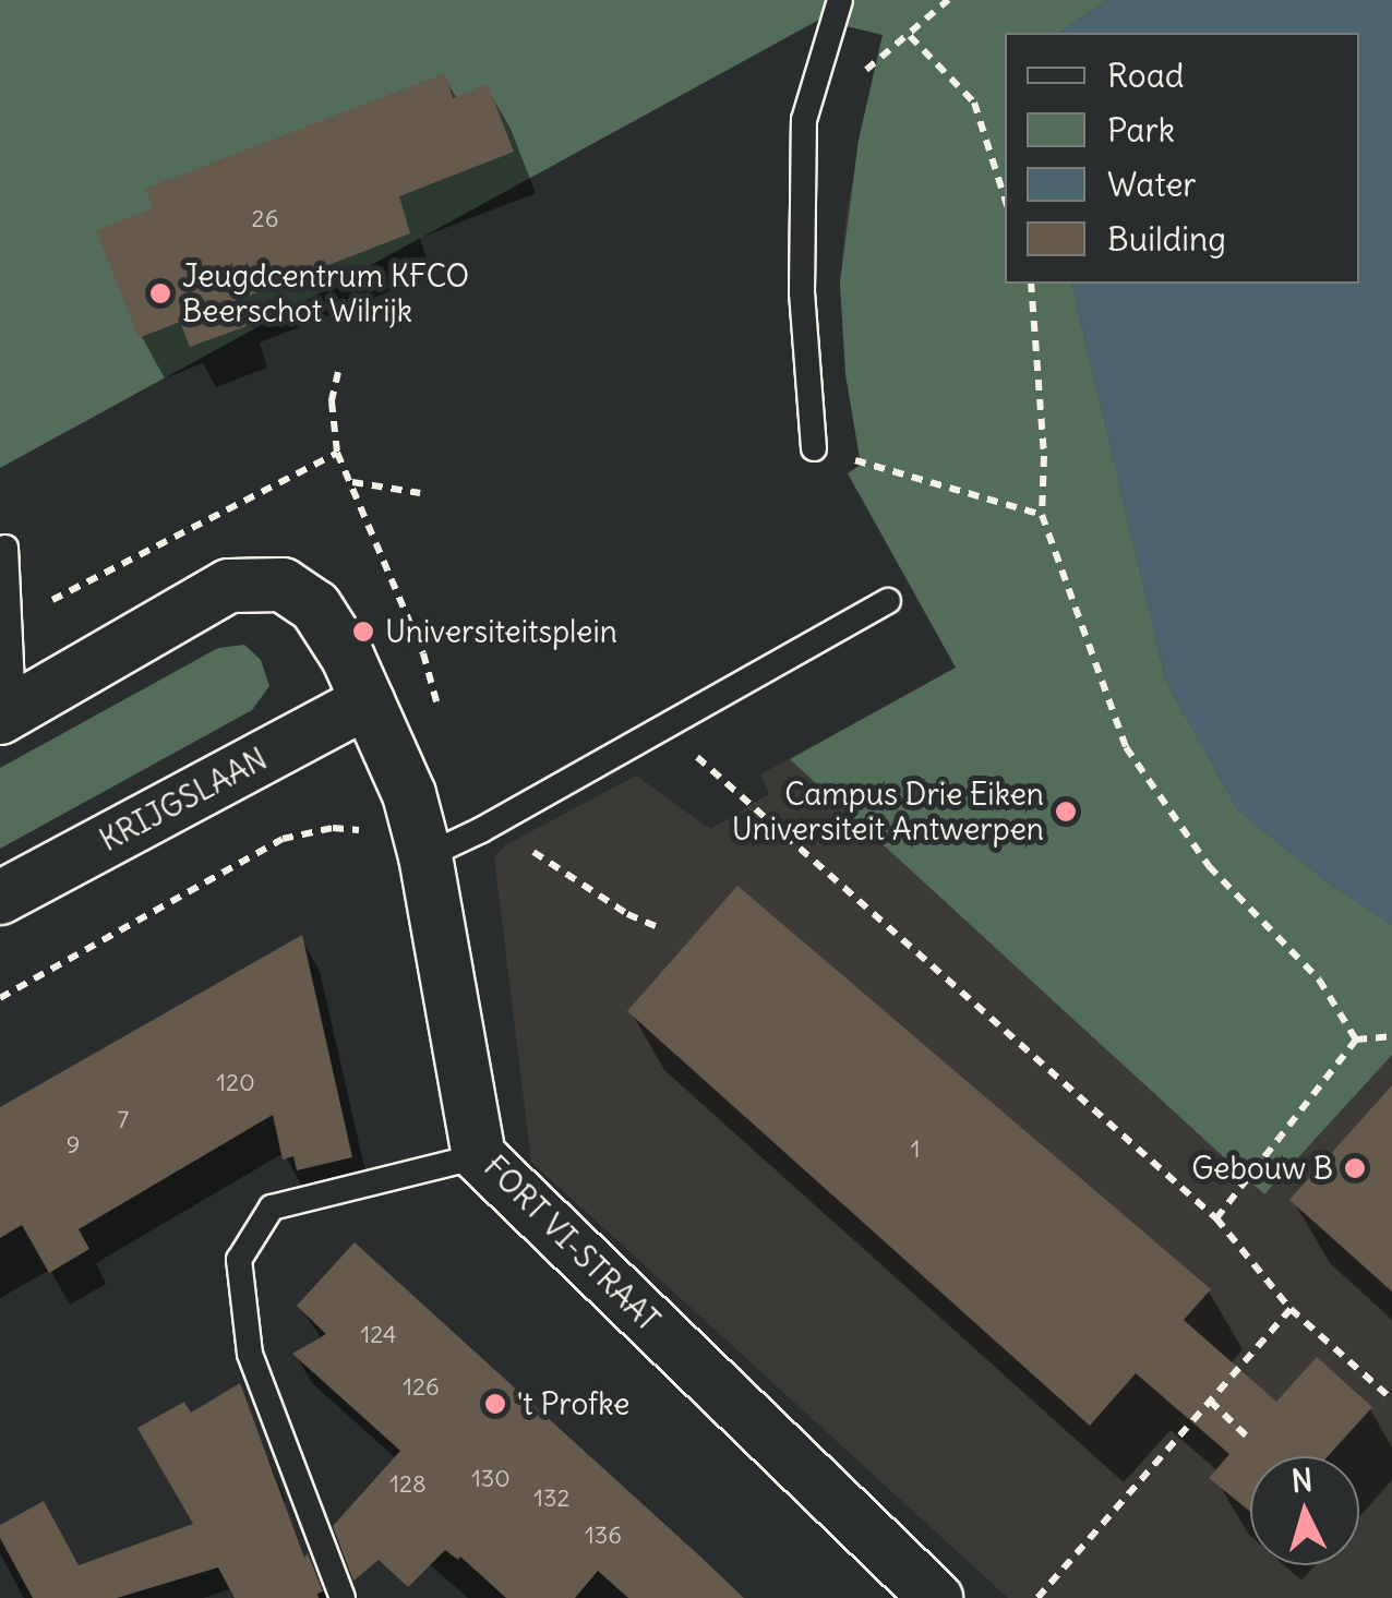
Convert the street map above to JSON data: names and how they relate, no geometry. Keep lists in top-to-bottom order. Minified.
{"streets":{"street":["KRIJGSLAAN","FORT VI-STRAAT"]},"crossings":[["KRIJGSLAAN","FORT VI-STRAAT"]],"places":["Jeugdcentrum KFCO Beerschot Wilrijk","Universiteitsplein","Campus Drie Eiken Universiteit Antwerpen","Gebouw B","'t Profke"],"house_numbers":["26","120","7","9","1","124","126","130","128","132","136"],"legend":["Road","Park","Water","Building"],"north":"top"}
